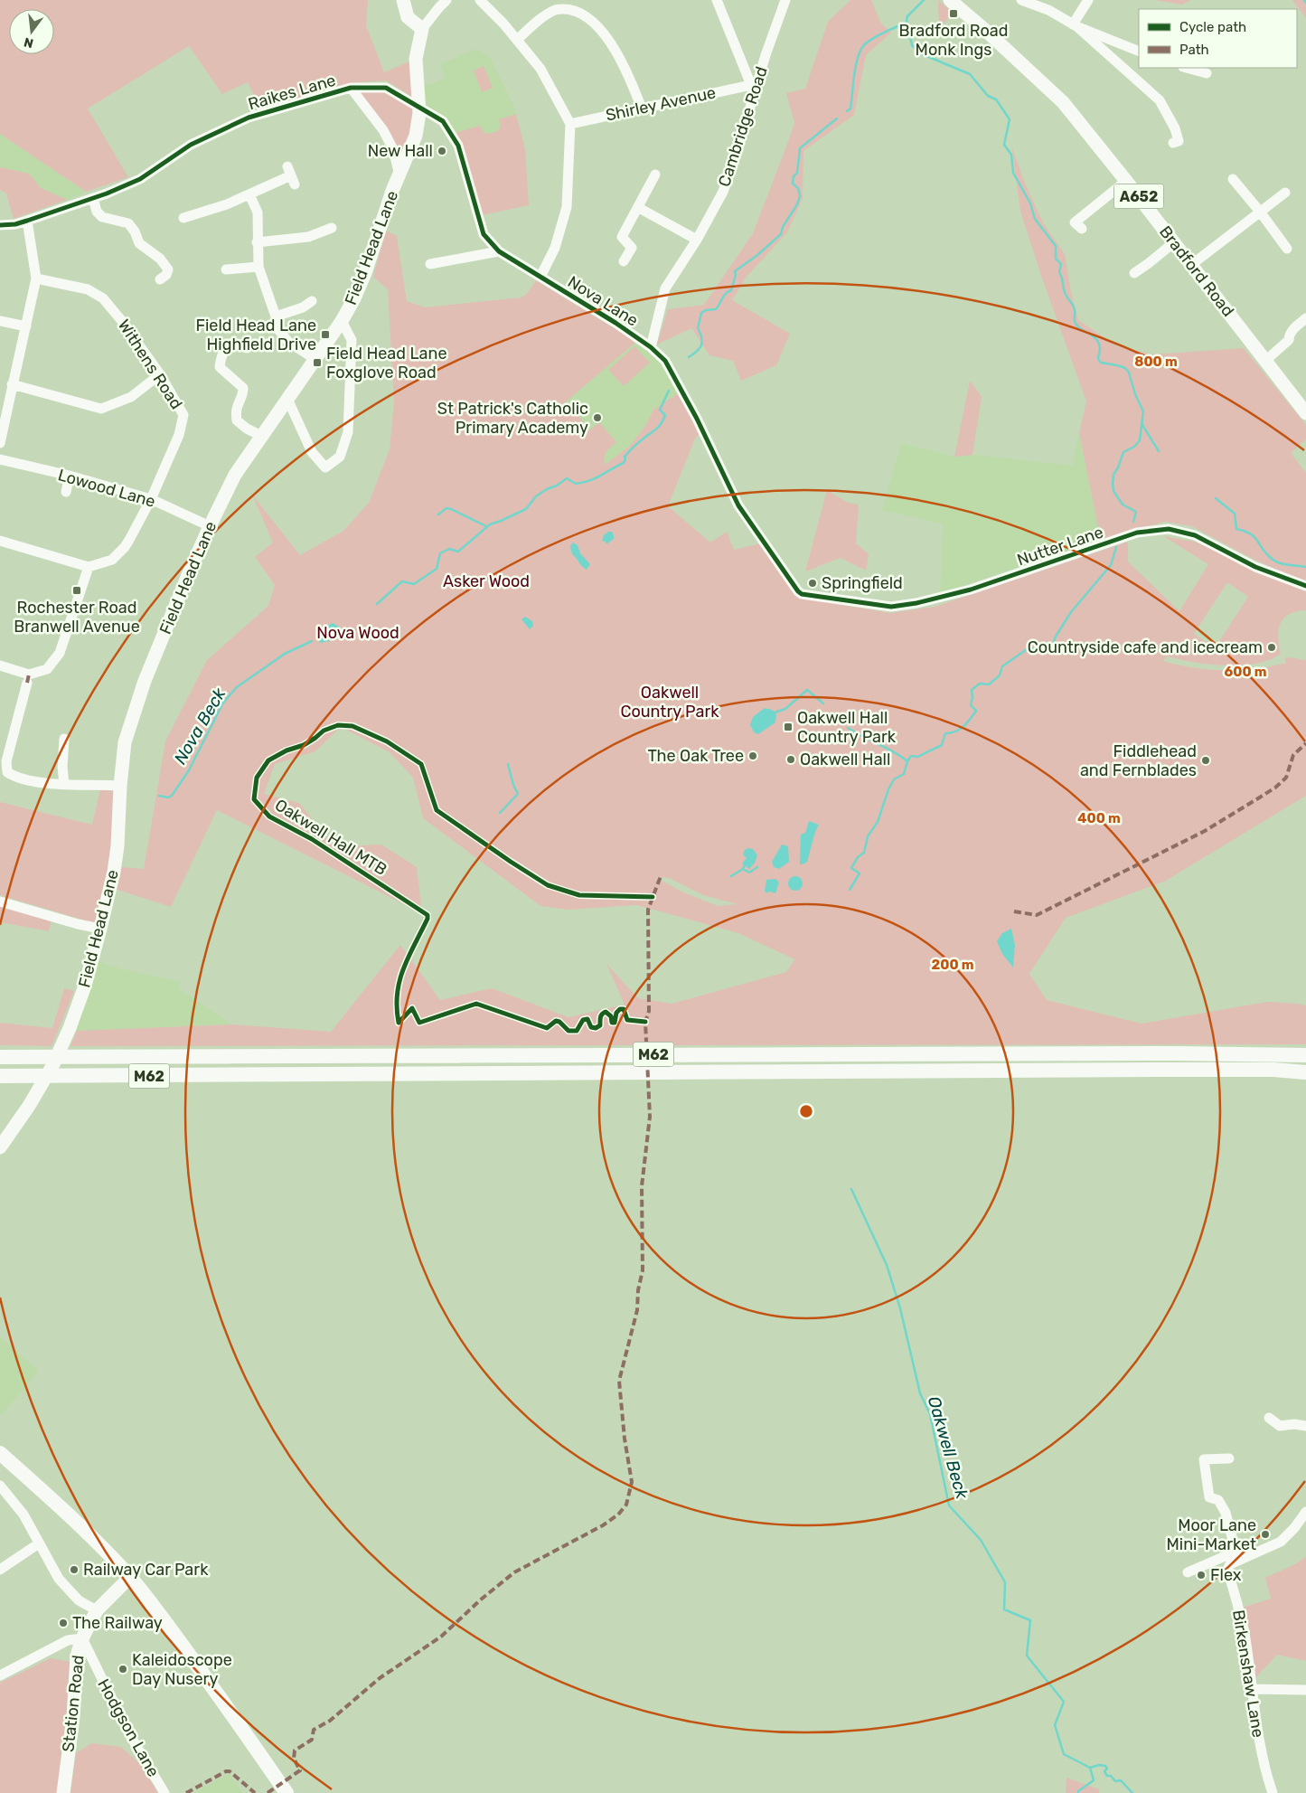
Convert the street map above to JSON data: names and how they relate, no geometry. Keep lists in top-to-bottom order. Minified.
{"streets":{"highway":["M62"],"main road":["A652","Field Head Lane","Bradford Road","Station Road"],"street":["Raikes Lane","Shirley Avenue","Cambridge Road","Nova Lane","Withens Road","Lowood Lane","Nutter Lane","Birkenshaw Lane","Hodgson Lane"],"cycle path":["Oakwell Hall MTB"]},"crossings":[["Raikes Lane","Field Head Lane"],["Raikes Lane","Nova Lane"],["Shirley Avenue","Cambridge Road"],["Cambridge Road","Nova Lane"],["Field Head Lane","Nova Lane"],["Field Head Lane","Lowood Lane"],["Nova Lane","Nutter Lane"],["Withens Road","Lowood Lane"],["Station Road","Hodgson Lane"]],"water":["Nova Beck","Oakwell Beck"],"parks":["Asker Wood","Nova Wood","Oakwell Country Park"],"places":{"transit":["Bradford Road Monk Ings","Field Head Lane Highfield Drive","Field Head Lane Foxglove Road","Rochester Road Branwell Avenue","Oakwell Hall Country Park"],"other":["New Hall","St Patrick's Catholic Primary Academy","Springfield","Countryside cafe and icecream","The Oak Tree","Oakwell Hall","Fiddlehead and Fernblades","Moor Lane Mini-Market","Railway Car Park","Flex","The Railway","Kaleidoscope Day Nusery"]},"legend":["Cycle path","Path"],"north":"bottom","rings":["800 m","600 m","400 m","200 m"]}
